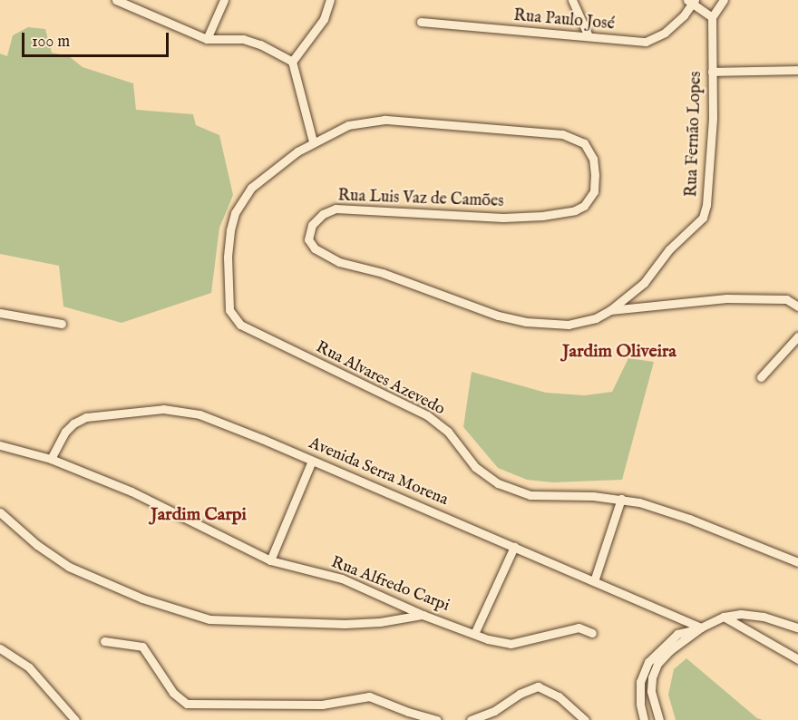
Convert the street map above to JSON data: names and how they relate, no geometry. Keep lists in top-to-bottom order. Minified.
{"streets":{"street":["Rua Paulo José","Rua Fernão Lopes","Rua Luis Vaz de Camões","Rua Alvares Azevedo","Avenida Serra Morena","Rua Alfredo Carpi"]},"crossings":[["Rua Fernão Lopes","Rua Luis Vaz de Camões"],["Rua Luis Vaz de Camões","Rua Alvares Azevedo"],["Avenida Serra Morena","Rua Alfredo Carpi"]],"districts":["Jardim Oliveira","Jardim Carpi"],"scale_bar":"100 m"}
